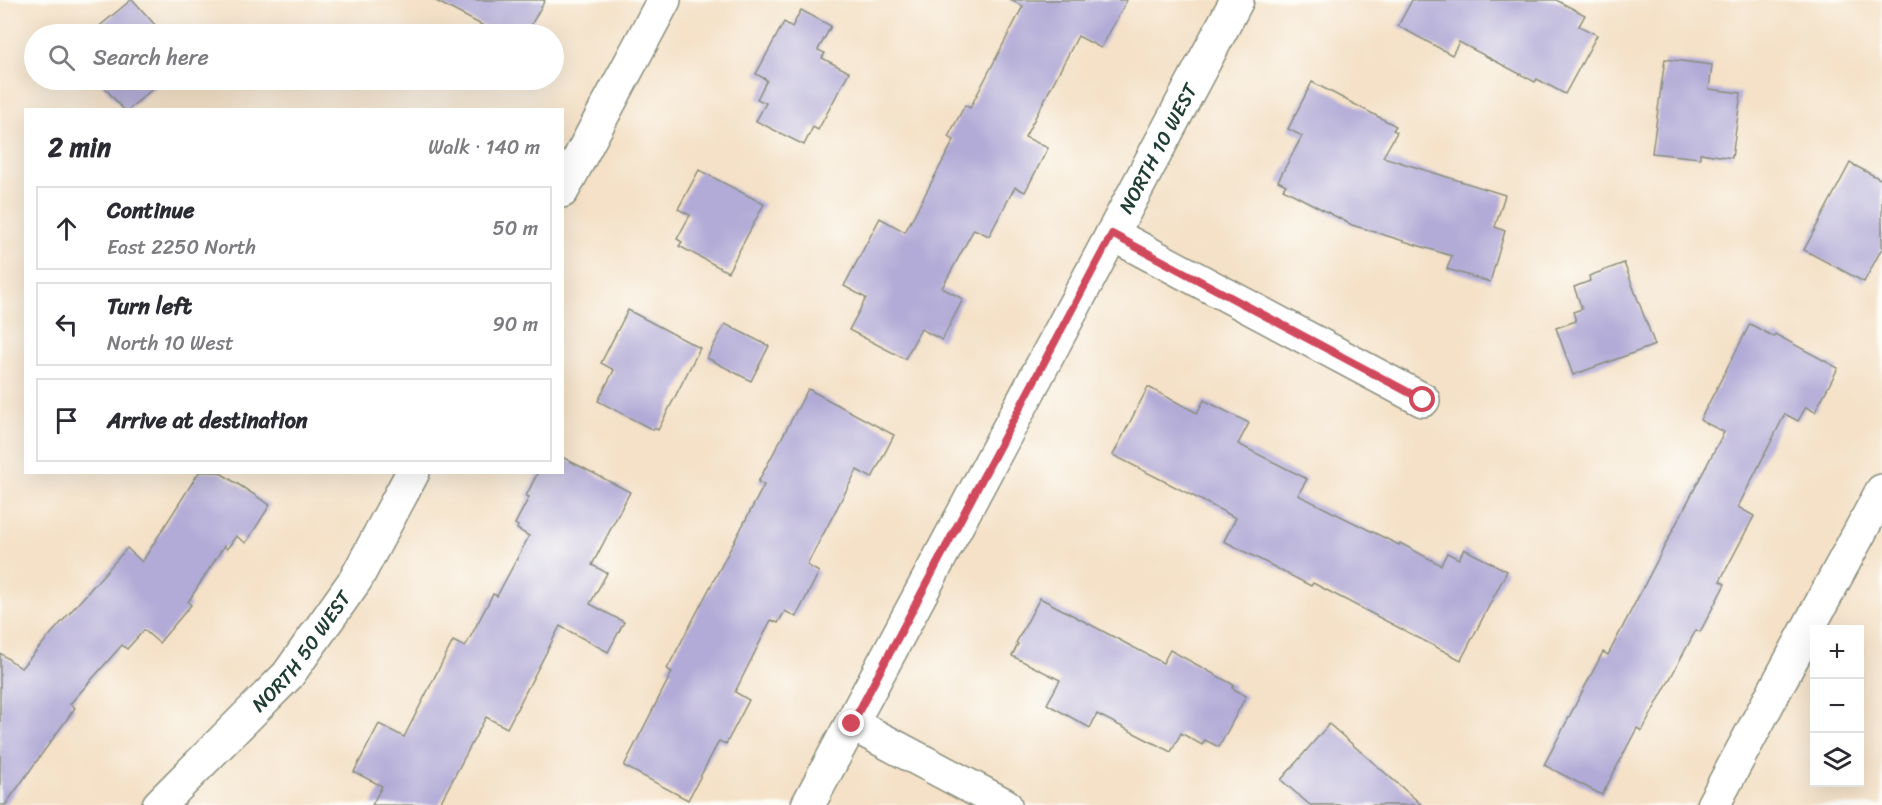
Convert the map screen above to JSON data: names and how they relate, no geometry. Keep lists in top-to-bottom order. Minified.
{"streets":{"street":["NORTH 10 WEST","NORTH 50 WEST"]},"page":{"search":"Search here","heading":["2 min","Walk · 140 m"],"list":[["Continue","East 2250 North","50 m"],["Turn left","North 10 West","90 m"],"Arrive at destination"],"map_buttons":["+","−"]}}
